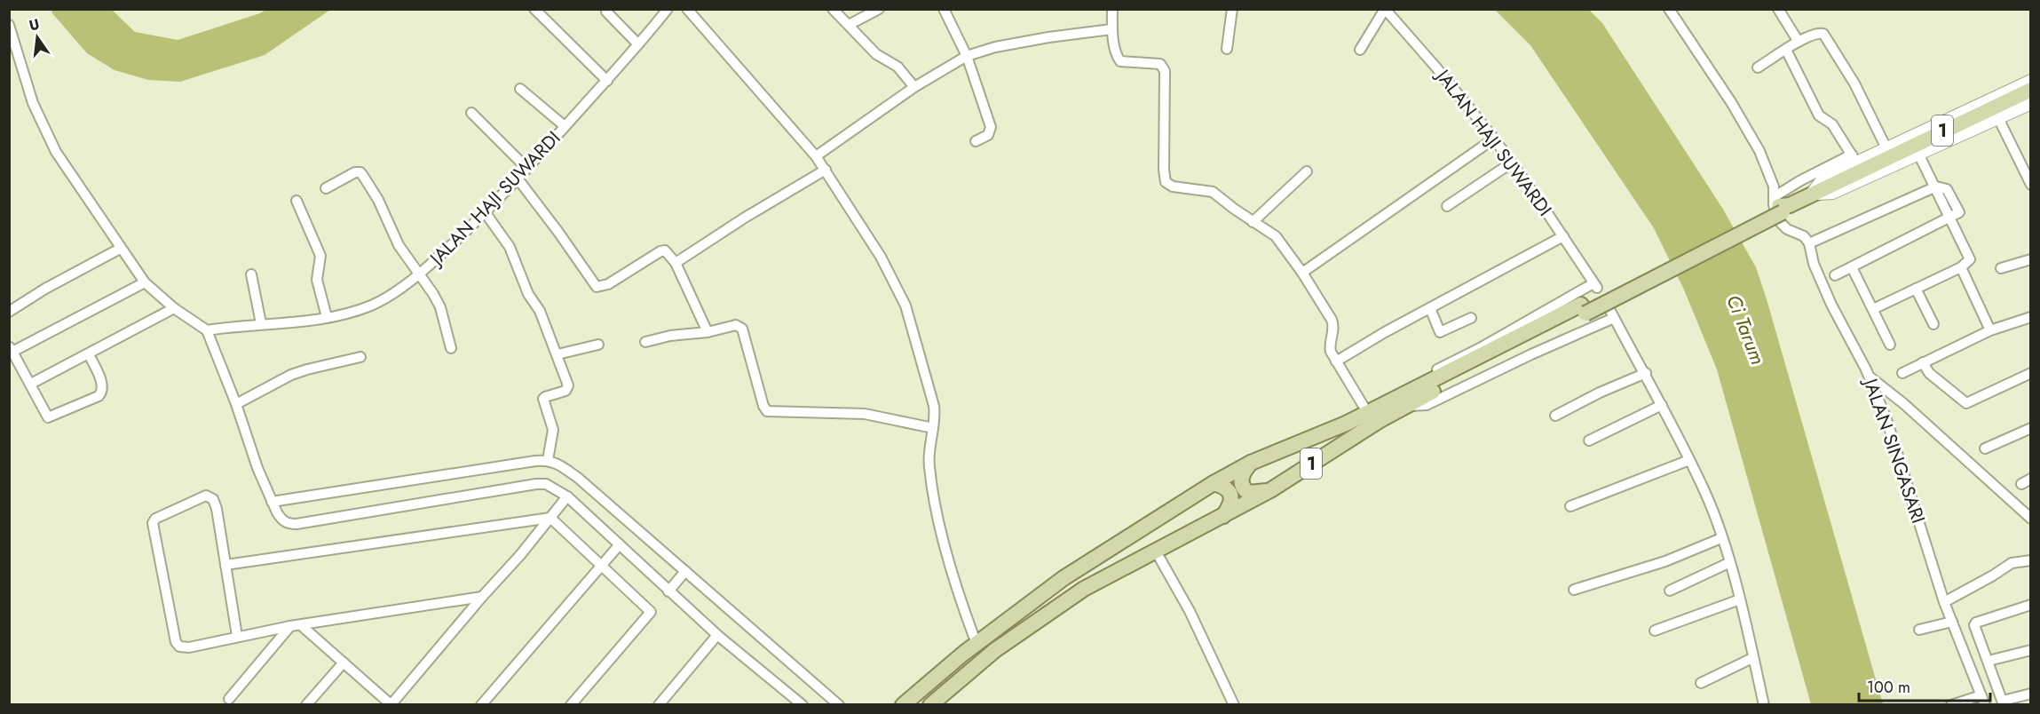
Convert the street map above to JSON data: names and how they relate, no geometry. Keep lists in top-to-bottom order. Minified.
{"streets":{"main road":["1"],"street":["JALAN HAJI SUWARDI","JALAN SINGASARI"]},"crossings":[["1","JALAN HAJI SUWARDI"]],"water":["Ci Tarum"],"scale_bar":"100 m","north":"top"}
